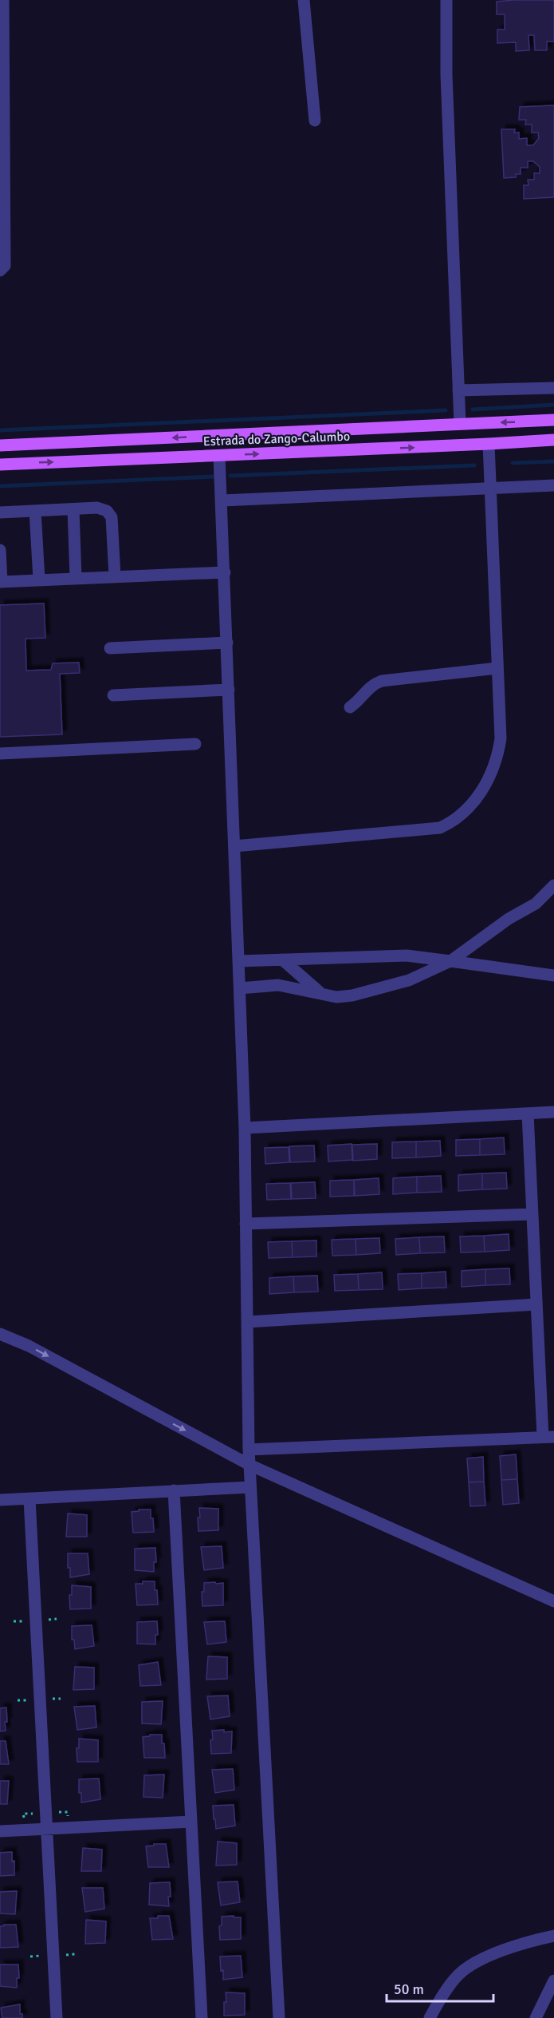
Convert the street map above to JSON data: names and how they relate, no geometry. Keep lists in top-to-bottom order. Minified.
{"streets":{"main road":["Estrada do Zango-Calumbo"]},"scale_bar":"50 m"}
